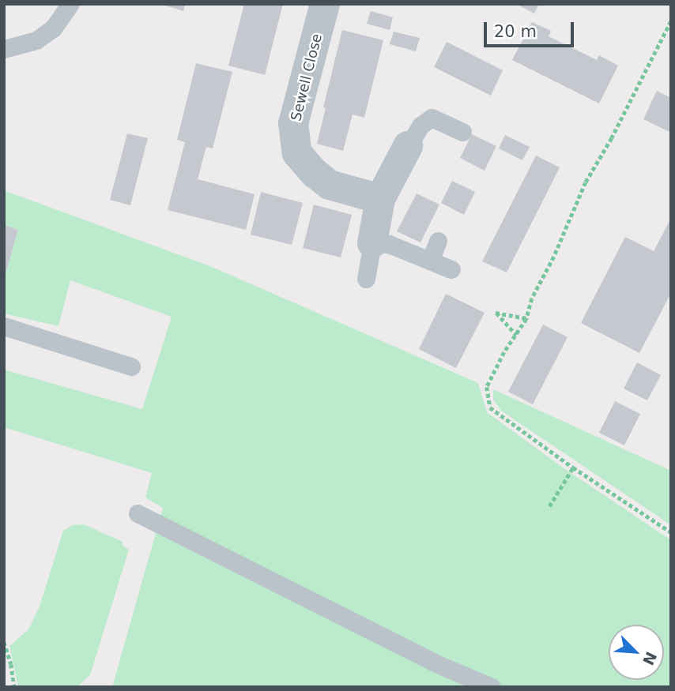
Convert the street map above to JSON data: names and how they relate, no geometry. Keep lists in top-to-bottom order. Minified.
{"streets":{"street":["Sewell Close"]},"scale_bar":"20 m","north":"bottom right"}
